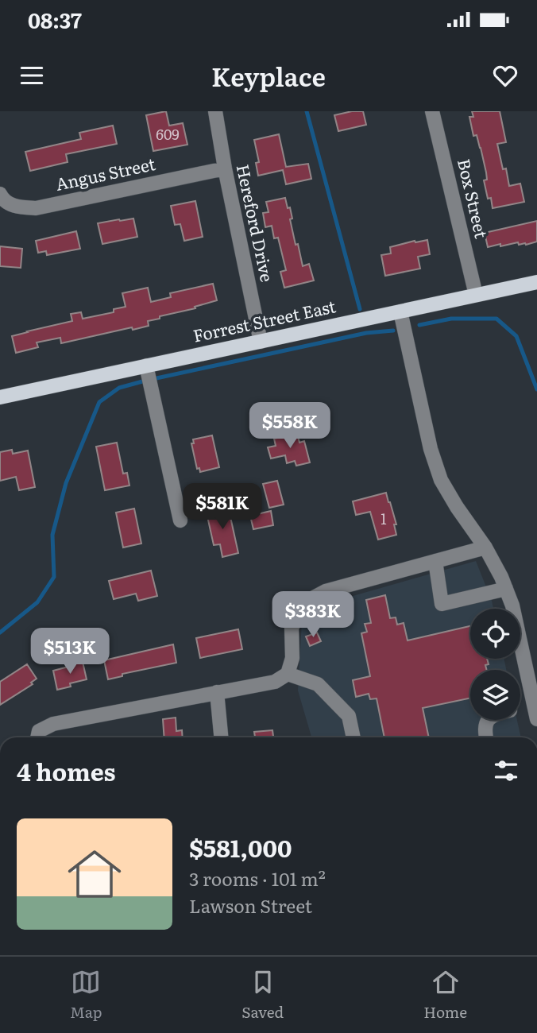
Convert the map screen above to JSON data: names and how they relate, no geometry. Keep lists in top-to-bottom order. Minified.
{"streets":{"main road":["Forrest Street East"],"street":["Angus Street","Box Street","Hereford Drive"]},"crossings":[["Angus Street","Hereford Drive"],["Box Street","Forrest Street East"],["Hereford Drive","Forrest Street East"]],"house_numbers":["609","1"],"page":{"status":"08:37","header":"Keyplace","price":["$558K","$581K","$383K","$513K"],"heading":"4 homes","list":[{"name":"$581,000","note":"3 rooms · 101 m² · Lawson Street"}],"tabs":["Map","Saved","Home"]}}
